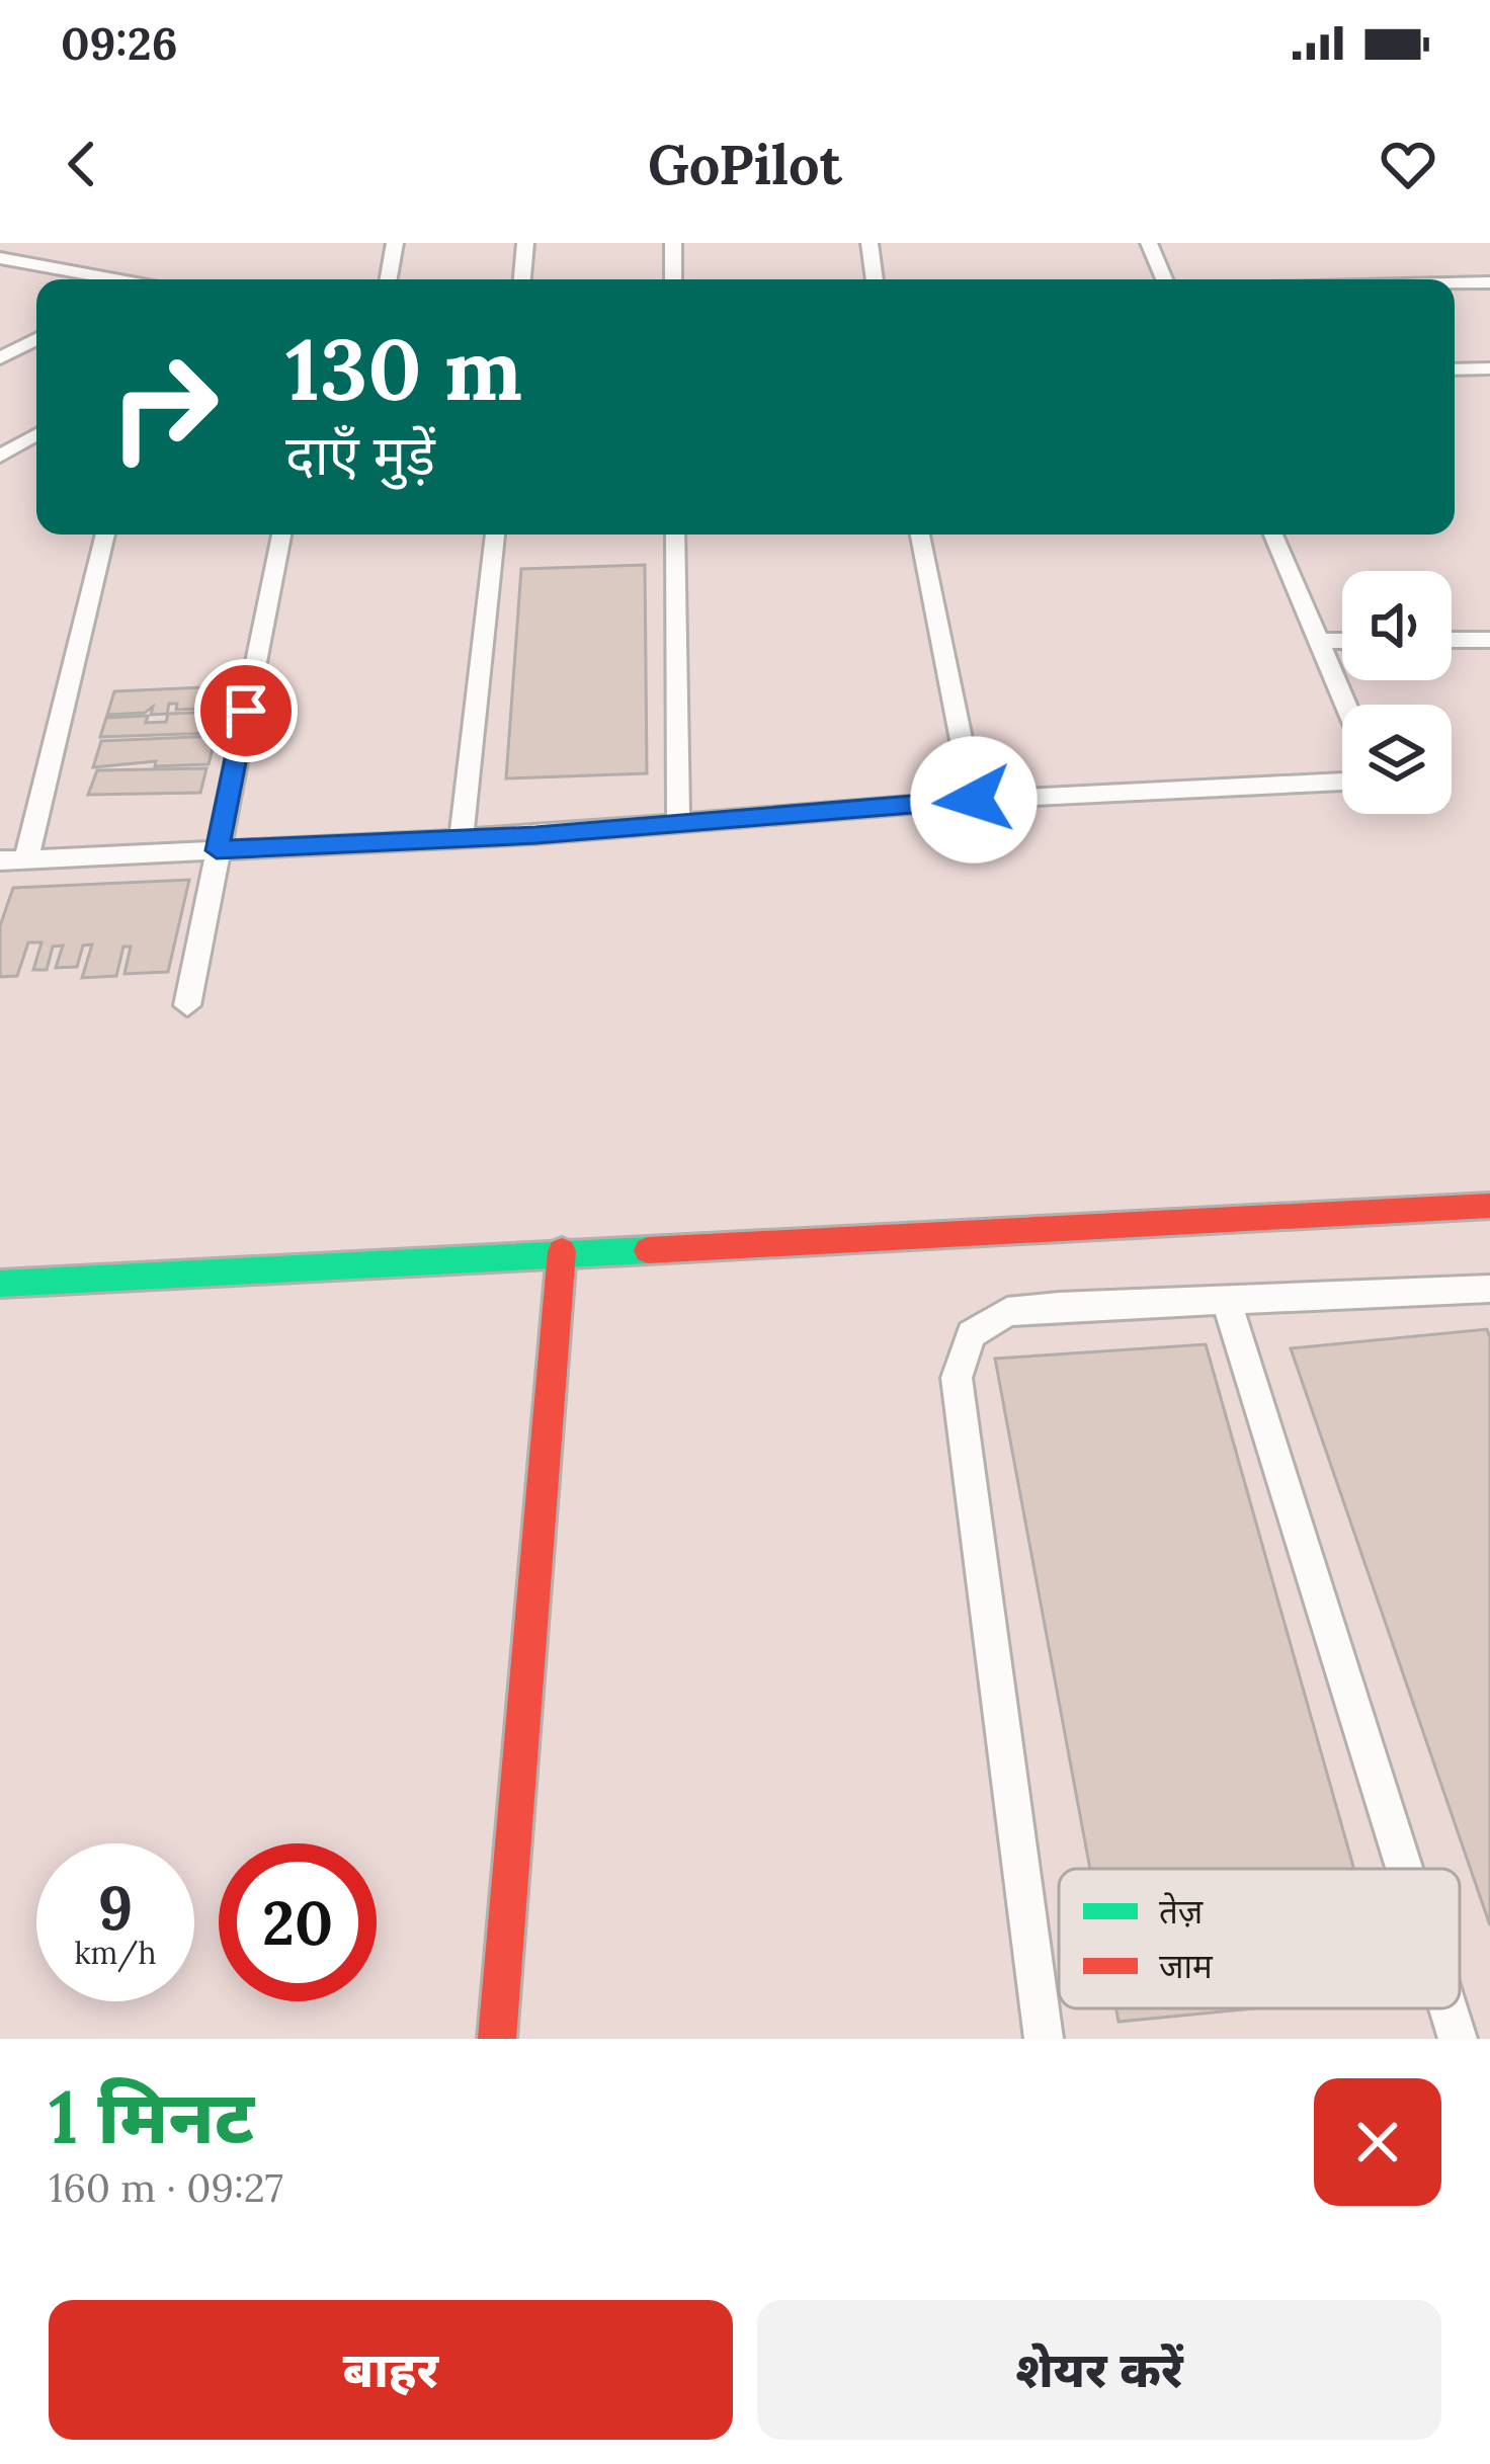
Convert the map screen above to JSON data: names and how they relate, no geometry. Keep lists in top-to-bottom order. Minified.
{"legend":["तेज़","जाम"],"page":{"status":"09:26","header":"GoPilot","turn":["130 m","दाएँ मुड़ें"],"speed":"9 km/h","limit":"20","heading":["1 मिनट","160 m · 09:27"],"buttons":["बाहर","शेयर करें"]}}
